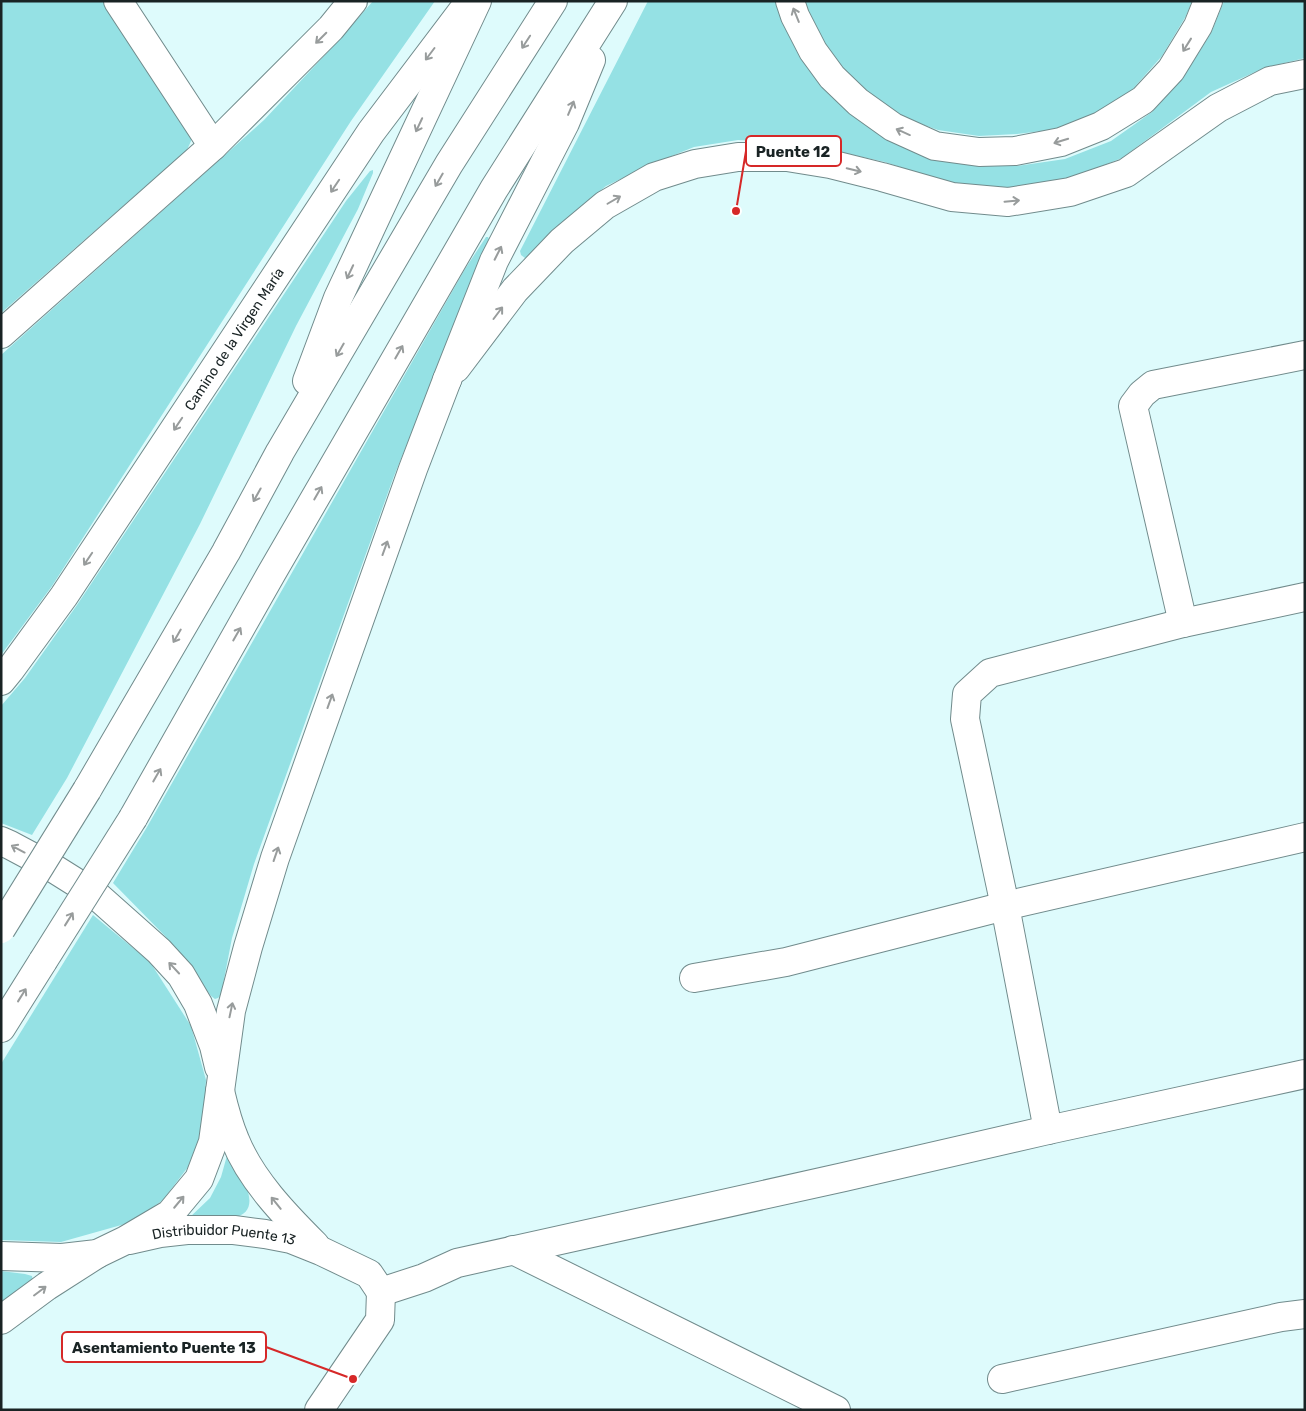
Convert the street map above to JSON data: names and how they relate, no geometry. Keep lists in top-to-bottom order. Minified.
{"streets":{"main road":["Camino de la Virgen María","Distribuidor Puente 13"]},"one_way":["Distribuidor Puente 13"],"places":["Puente 12","Asentamiento Puente 13"]}
